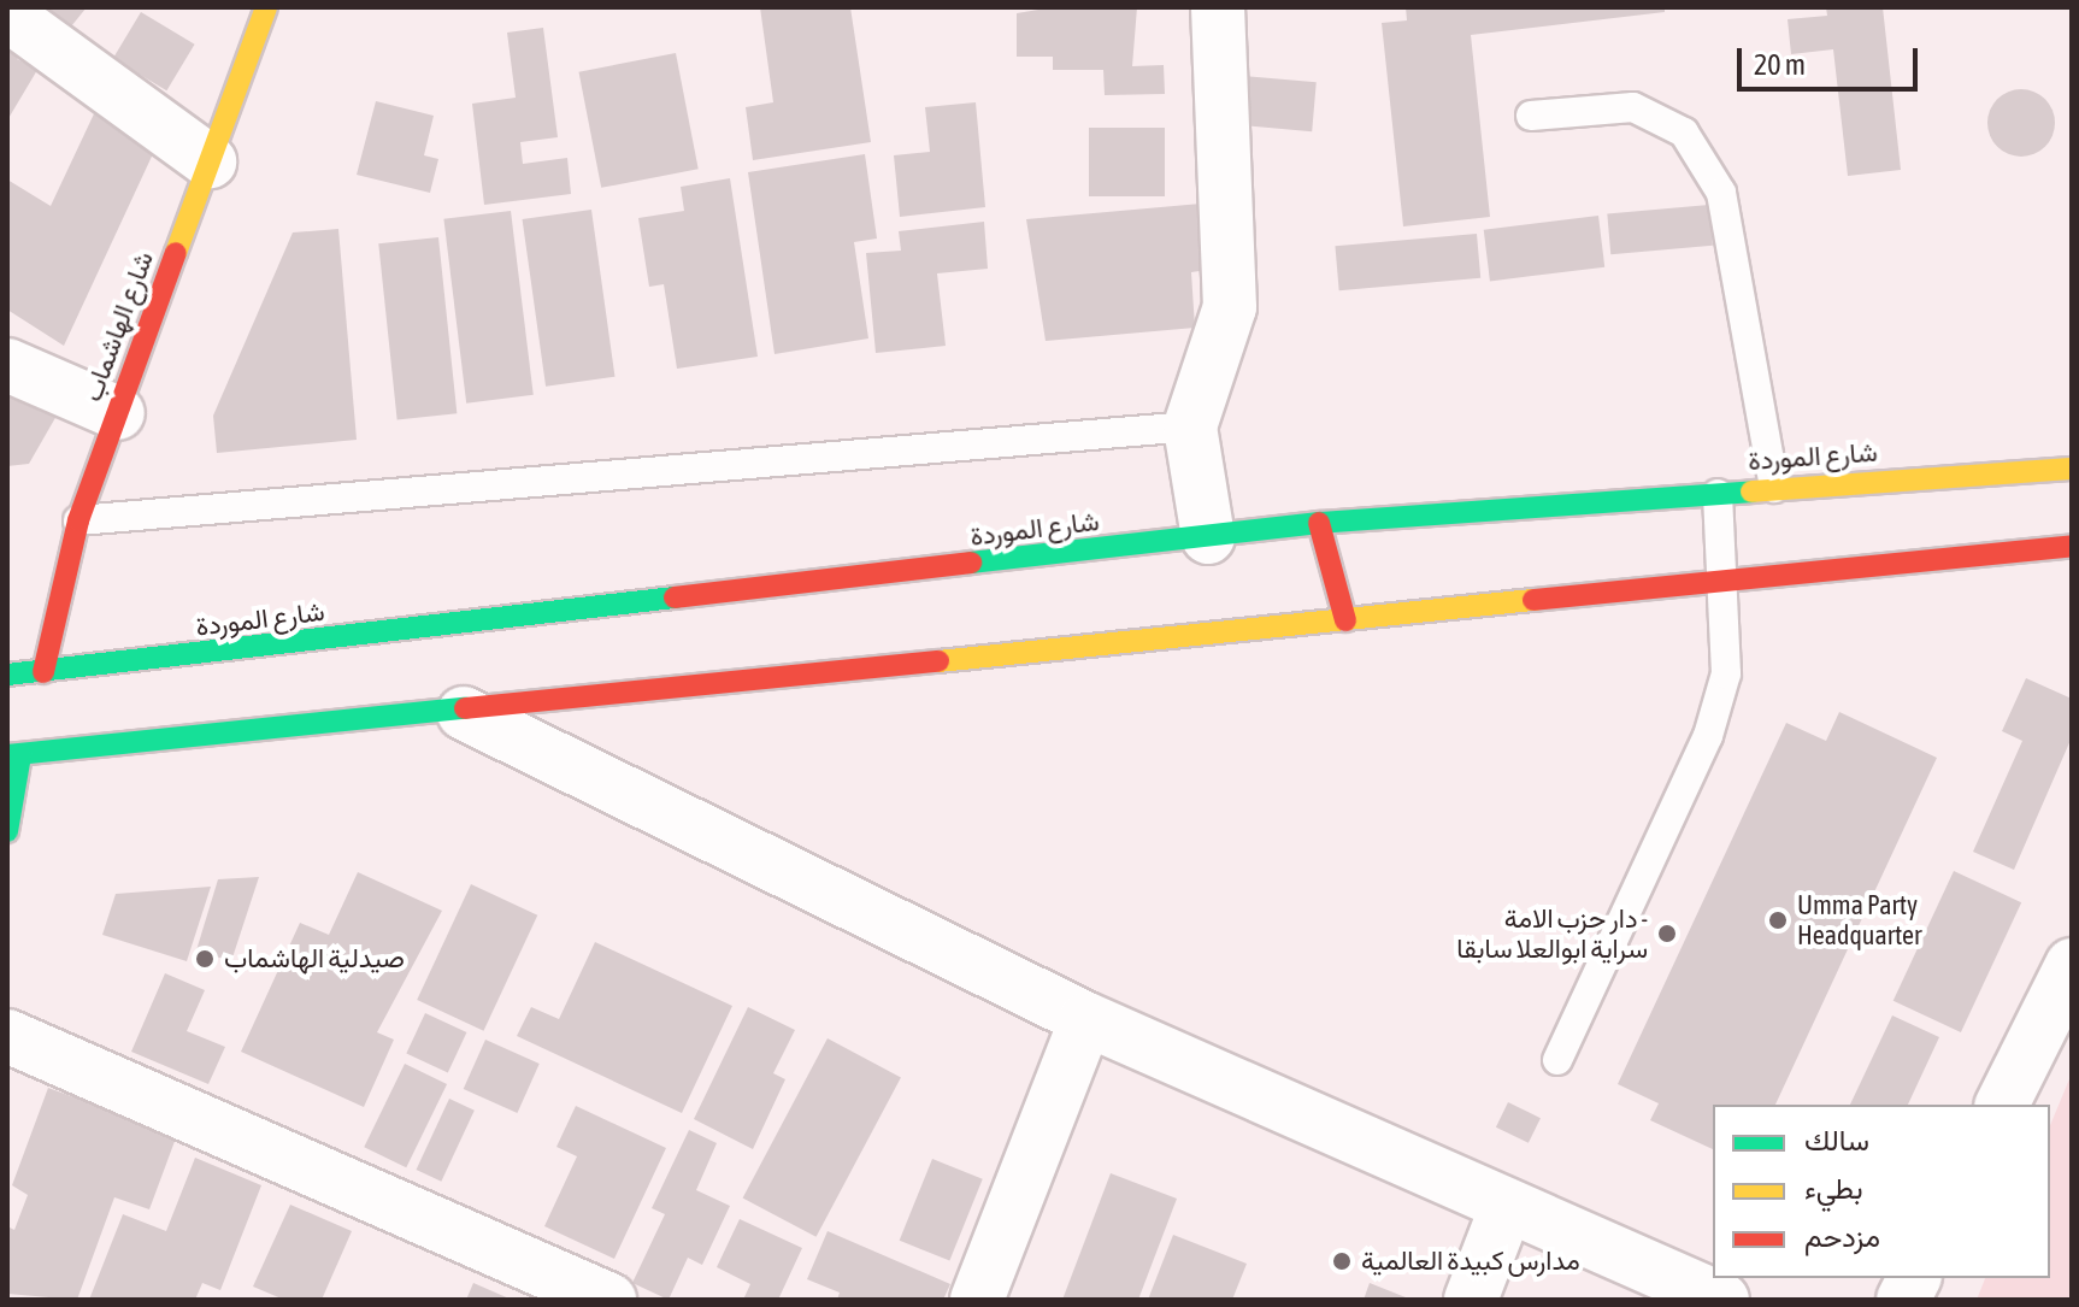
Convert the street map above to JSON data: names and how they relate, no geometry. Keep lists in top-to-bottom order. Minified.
{"streets":{"main road":["شارع الهاشماب","شارع الموردة"]},"crossings":[["شارع الهاشماب","شارع الموردة"]],"places":["Umma Party Headquarter","دار حزب الامة - سراية ابوالعلا سابقا","صيدلية الهاشماب","مدارس كبيدة العالمية"],"legend":["سالك","بطيء","مزدحم"],"scale_bar":"20 m"}
